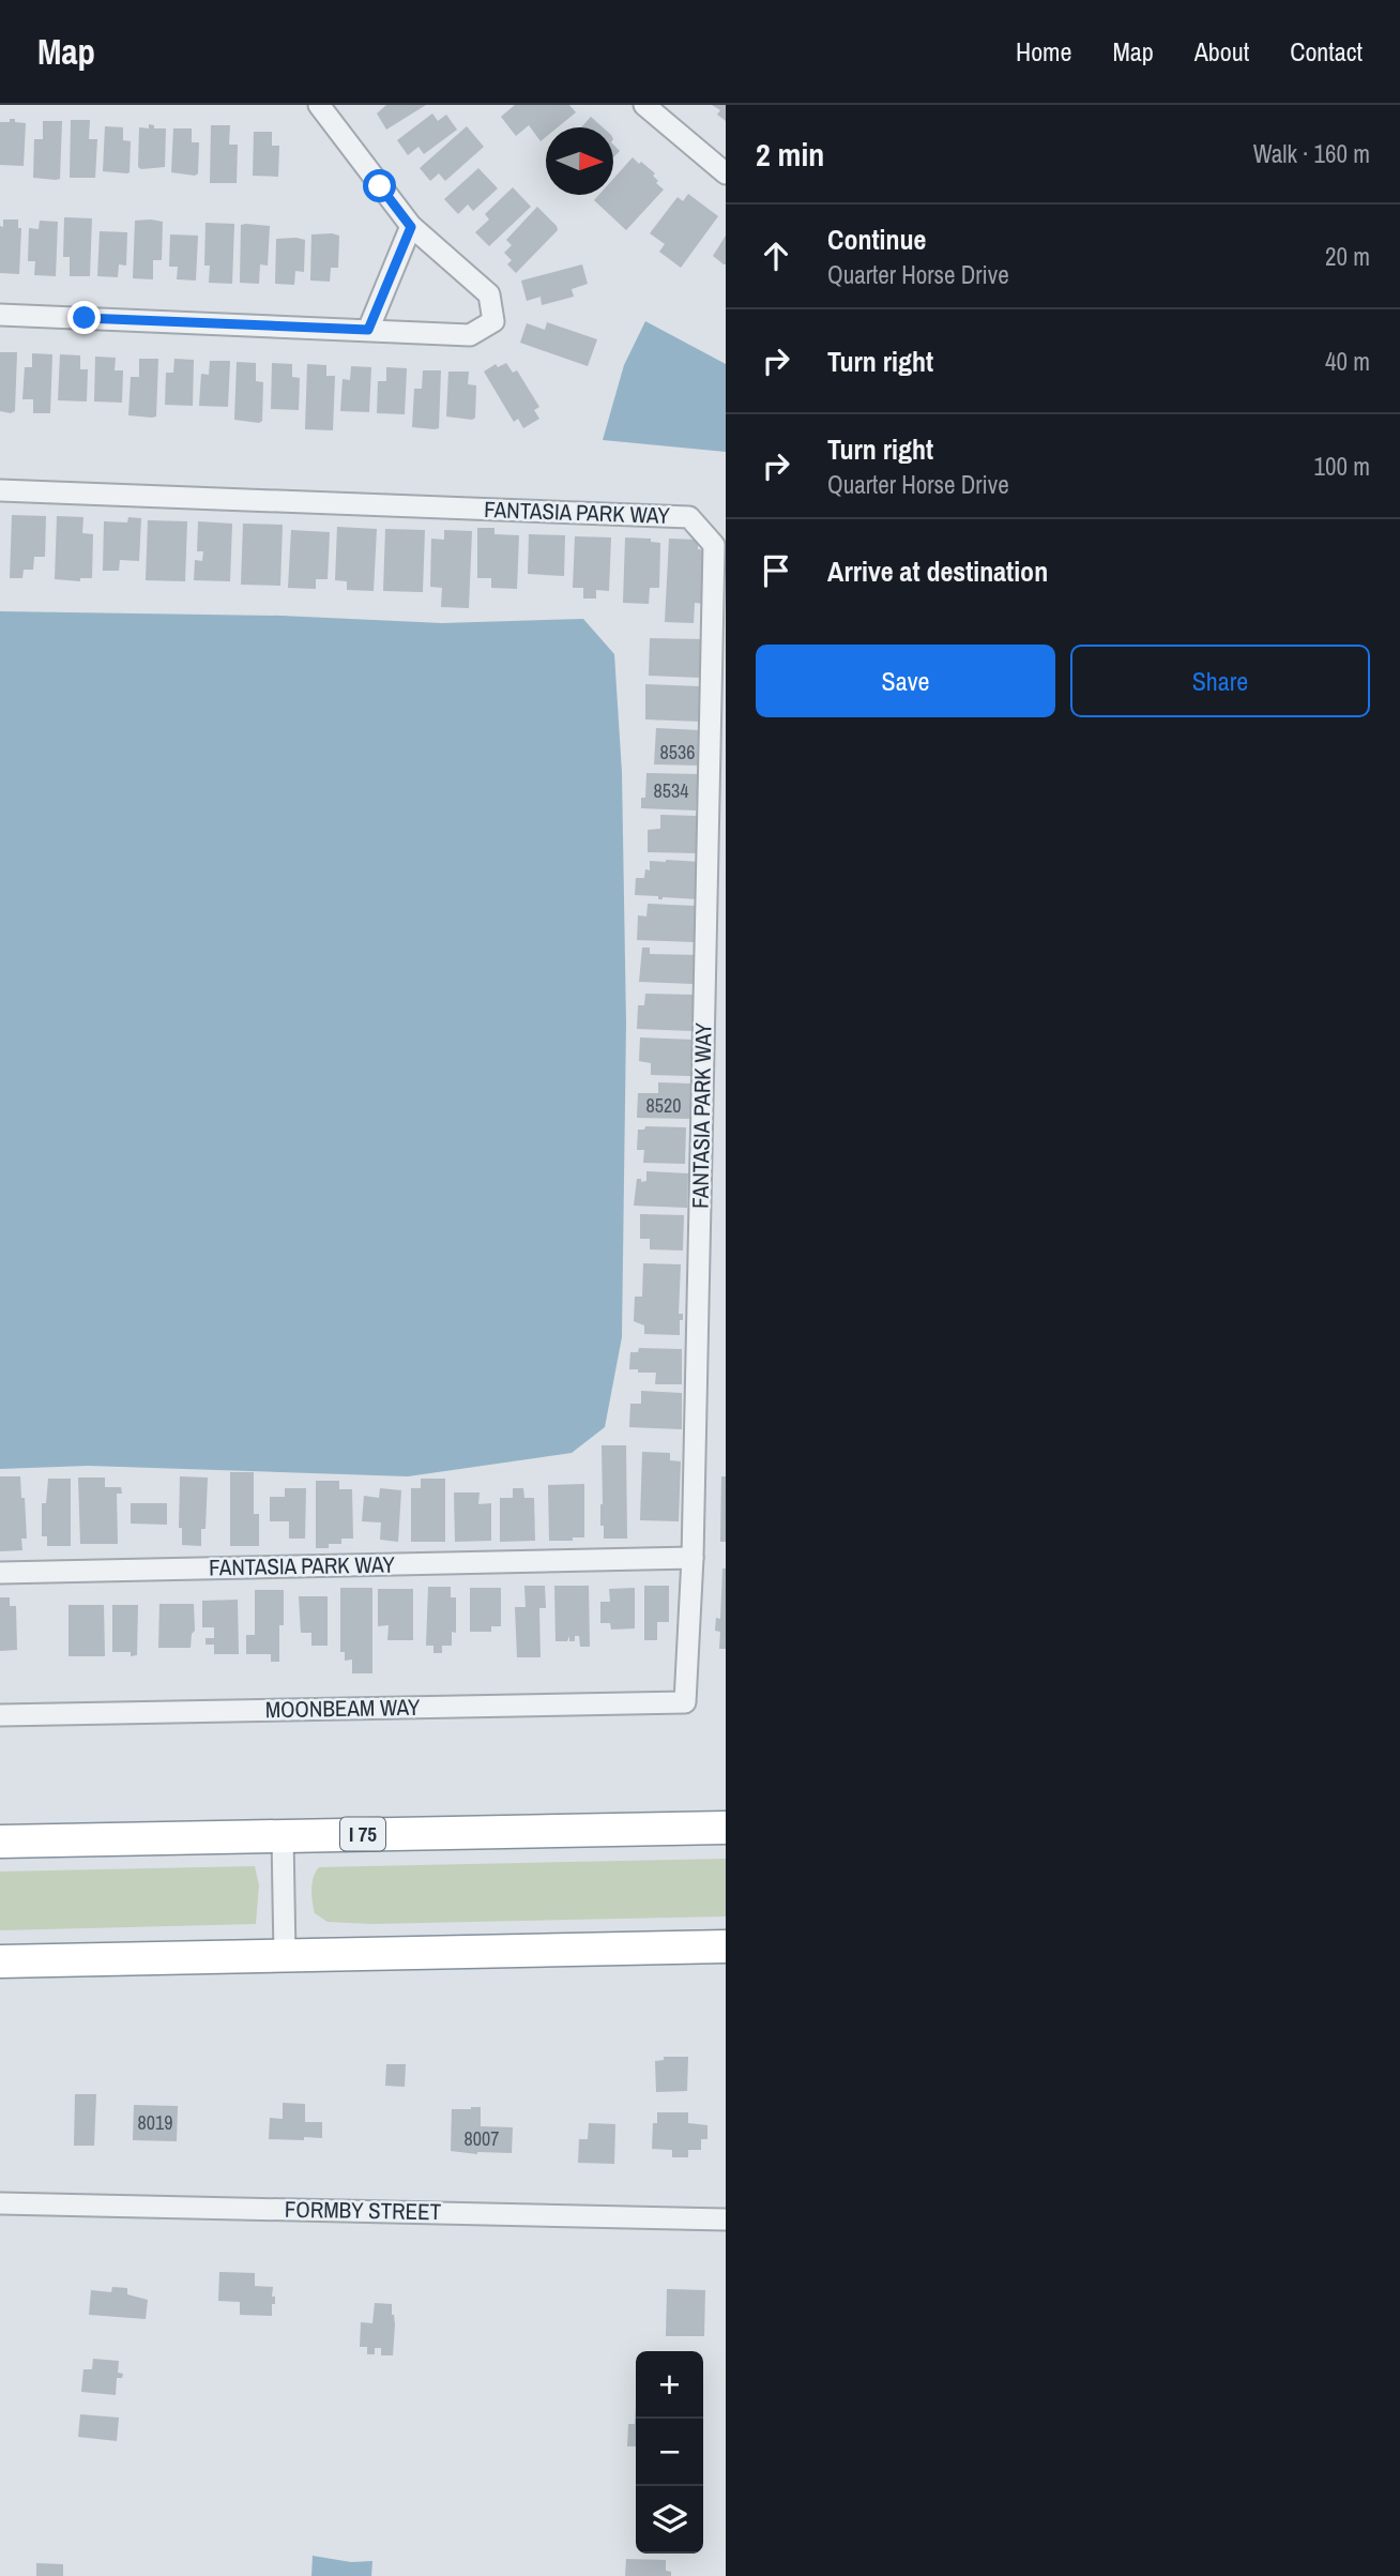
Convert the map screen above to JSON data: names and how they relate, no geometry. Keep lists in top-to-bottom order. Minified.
{"streets":{"highway":["I 75"],"street":["FANTASIA PARK WAY","MOONBEAM WAY","FORMBY STREET"]},"crossings":[["FANTASIA PARK WAY","MOONBEAM WAY"]],"house_numbers":["8536","8534","8520","8019","8007"],"north":"right","page":{"header":"Map","nav":["Home","Map","About","Contact"],"heading":["2 min","Walk · 160 m"],"list":[["Continue","Quarter Horse Drive","20 m"],["Turn right","40 m"],["Turn right","Quarter Horse Drive","100 m"],"Arrive at destination"],"buttons":["Save","Share"],"map_buttons":["+","−"]}}
